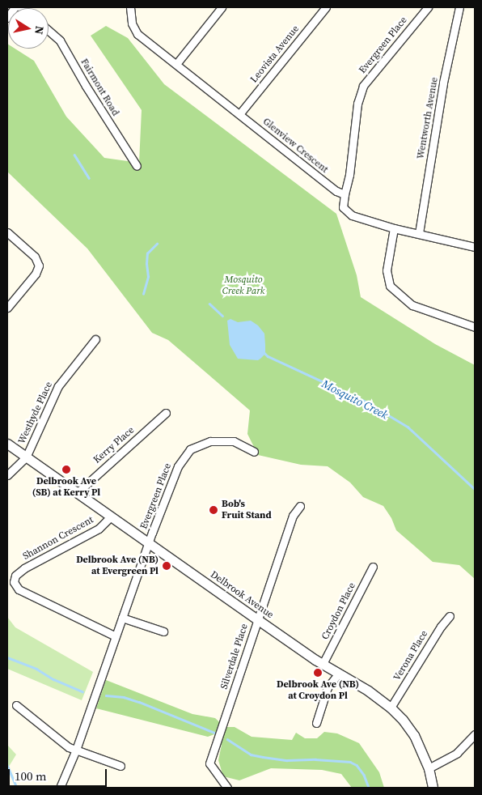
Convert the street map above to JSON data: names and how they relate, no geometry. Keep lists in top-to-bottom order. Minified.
{"streets":{"street":["Evergreen Place","Leovista Avenue","Fairmont Road","Wentworth Avenue","Glenview Crescent","Westhyde Place","Kerry Place","Shannon Crescent","Delbrook Avenue","Croydon Place","Verona Place","Silverdale Place"]},"crossings":[["Evergreen Place","Glenview Crescent"],["Evergreen Place","Shannon Crescent"],["Evergreen Place","Delbrook Avenue"],["Leovista Avenue","Glenview Crescent"],["Westhyde Place","Delbrook Avenue"],["Kerry Place","Delbrook Avenue"],["Shannon Crescent","Delbrook Avenue"],["Delbrook Avenue","Croydon Place"],["Delbrook Avenue","Verona Place"],["Delbrook Avenue","Silverdale Place"]],"water":["Mosquito Creek"],"parks":["Mosquito Creek Park"],"places":["Delbrook Ave (SB) at Kerry Pl","Bob's Fruit Stand","Delbrook Ave (NB) at Evergreen Pl","Delbrook Ave (NB) at Croydon Pl"],"scale_bar":"100 m","north":"right"}
